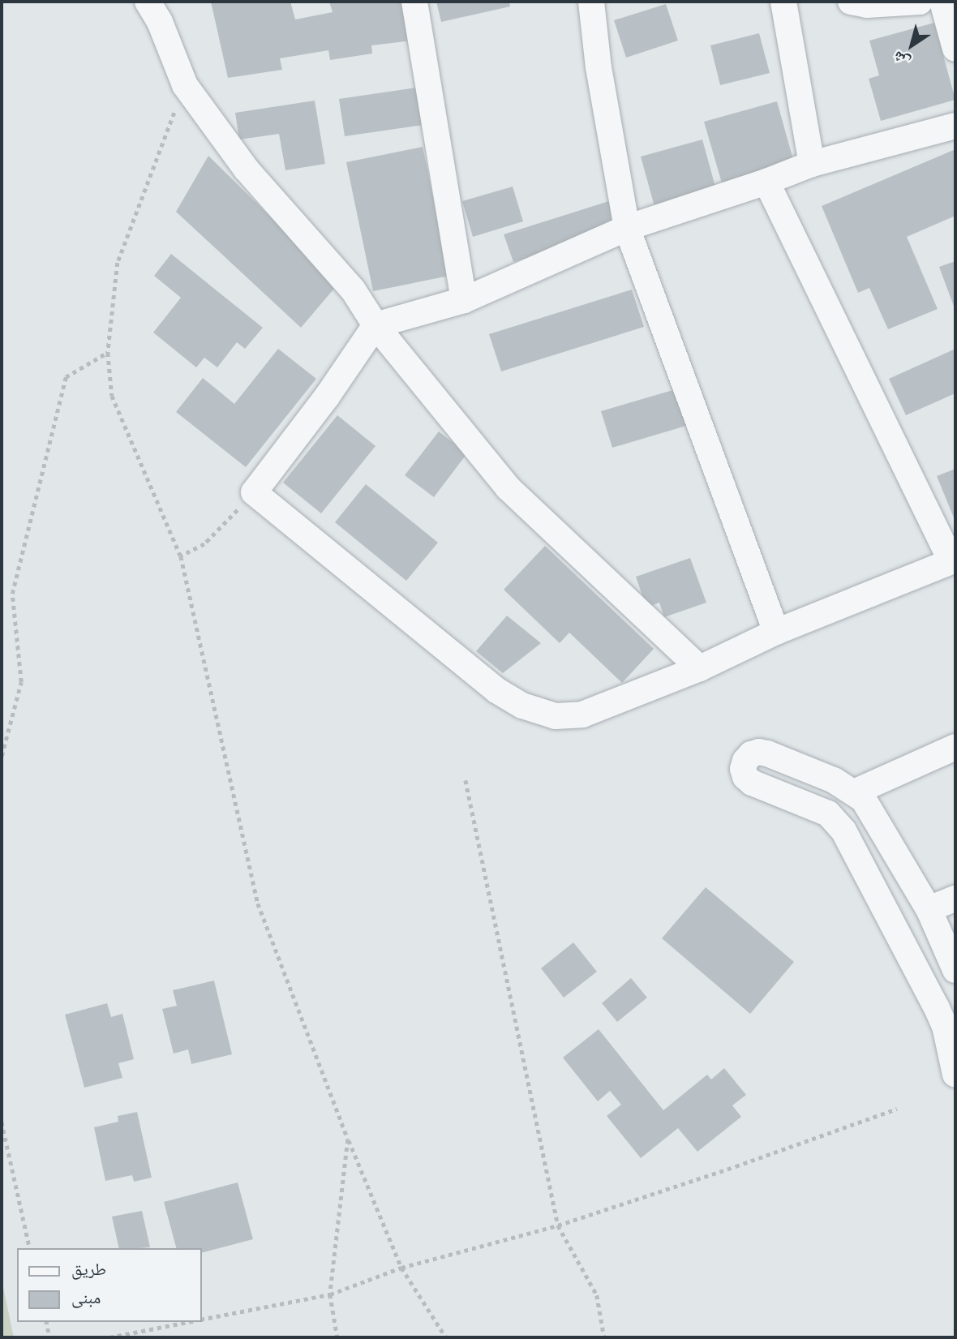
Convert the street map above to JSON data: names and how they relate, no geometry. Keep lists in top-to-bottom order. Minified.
{"legend":["طريق","مبنى"],"north":"bottom left"}
